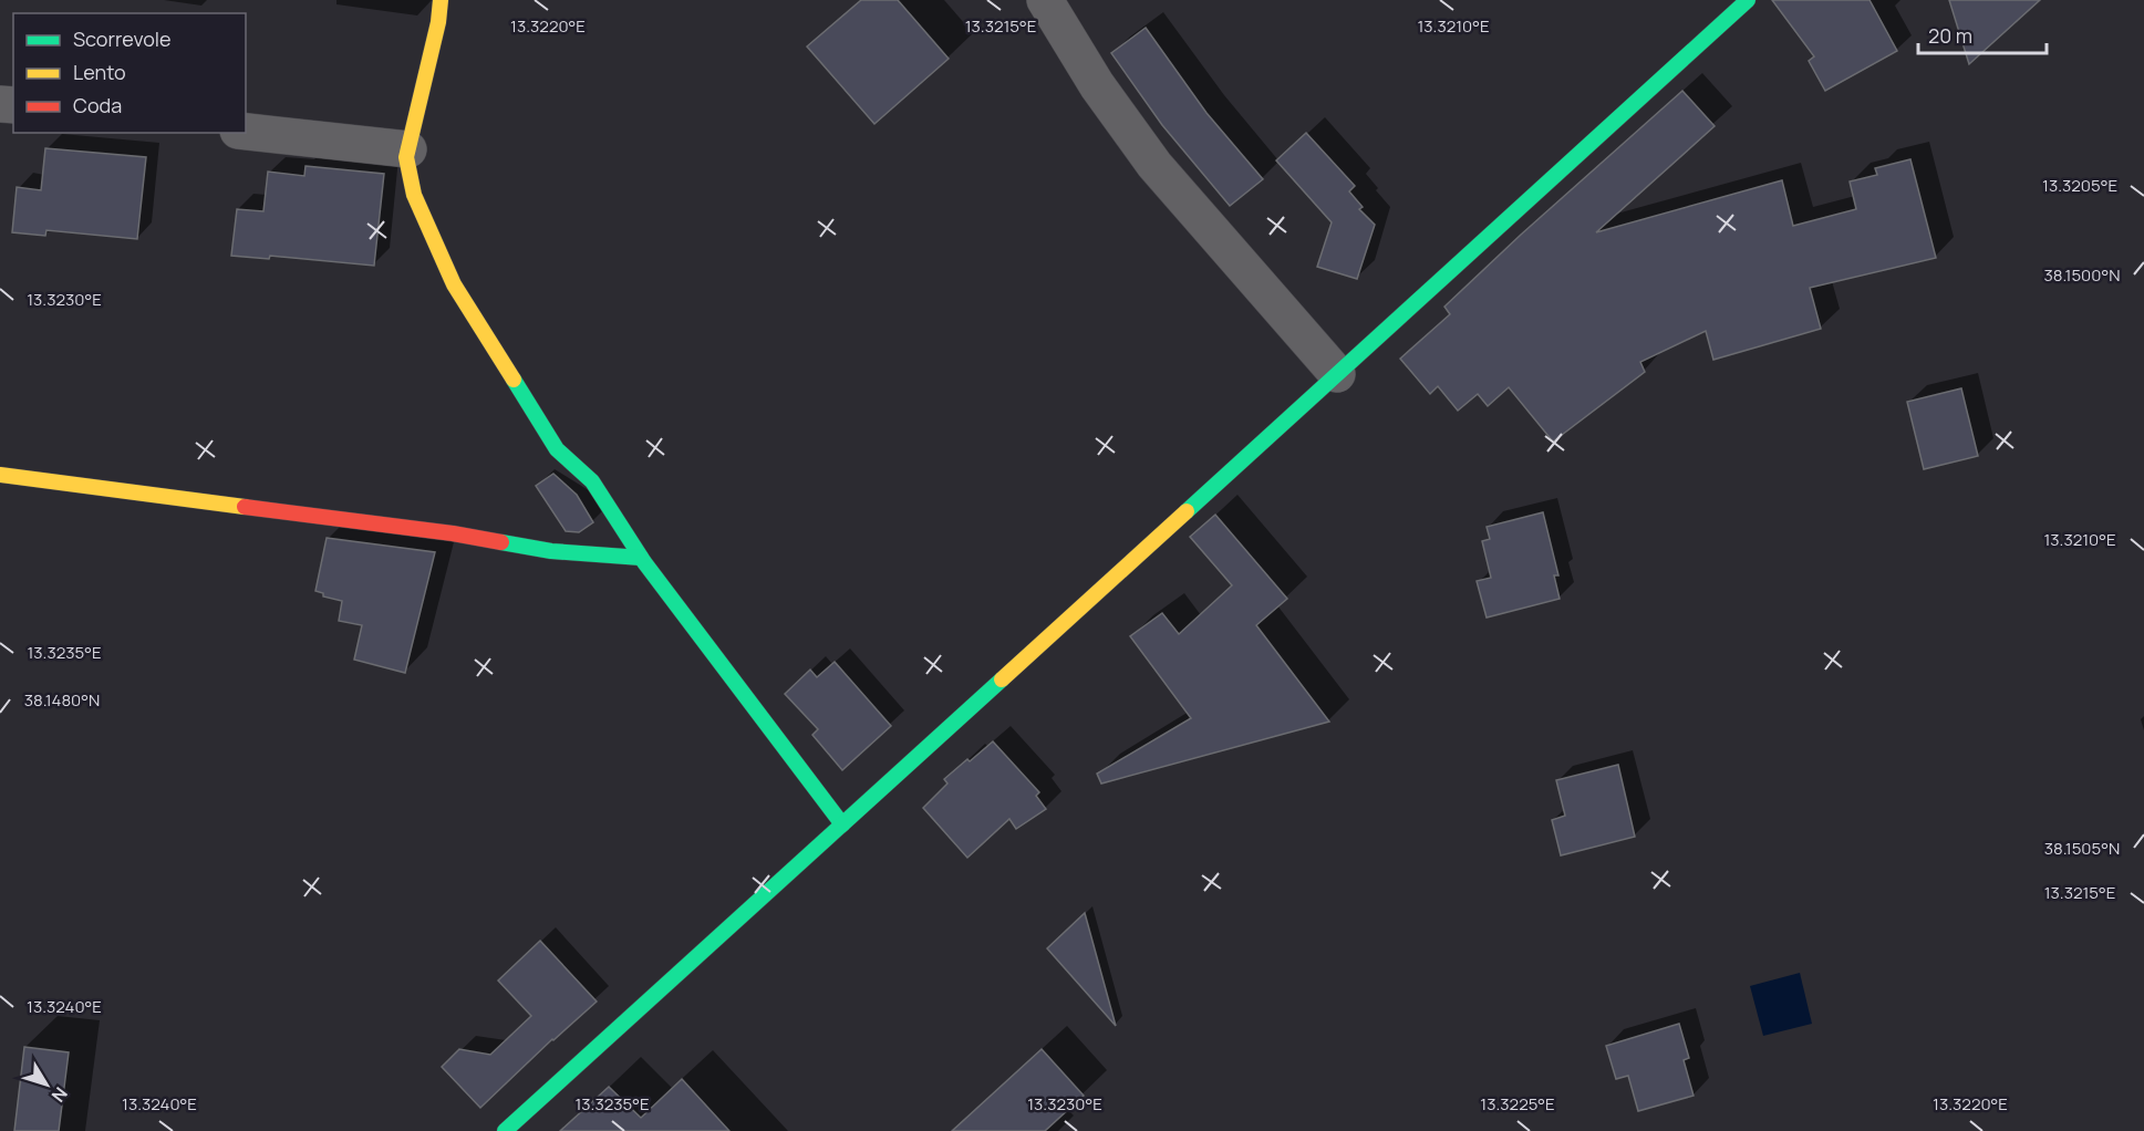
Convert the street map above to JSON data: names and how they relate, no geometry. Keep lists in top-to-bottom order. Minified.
{"legend":["Scorrevole","Lento","Coda"],"scale_bar":"20 m","north":"bottom right","coordinates":["13.3220°E","13.3215°E","13.3210°E","13.3205°E","38.1500°N","13.3230°E","13.3235°E","38.1480°N","38.1505°N","13.3240°E","13.3225°E"]}
